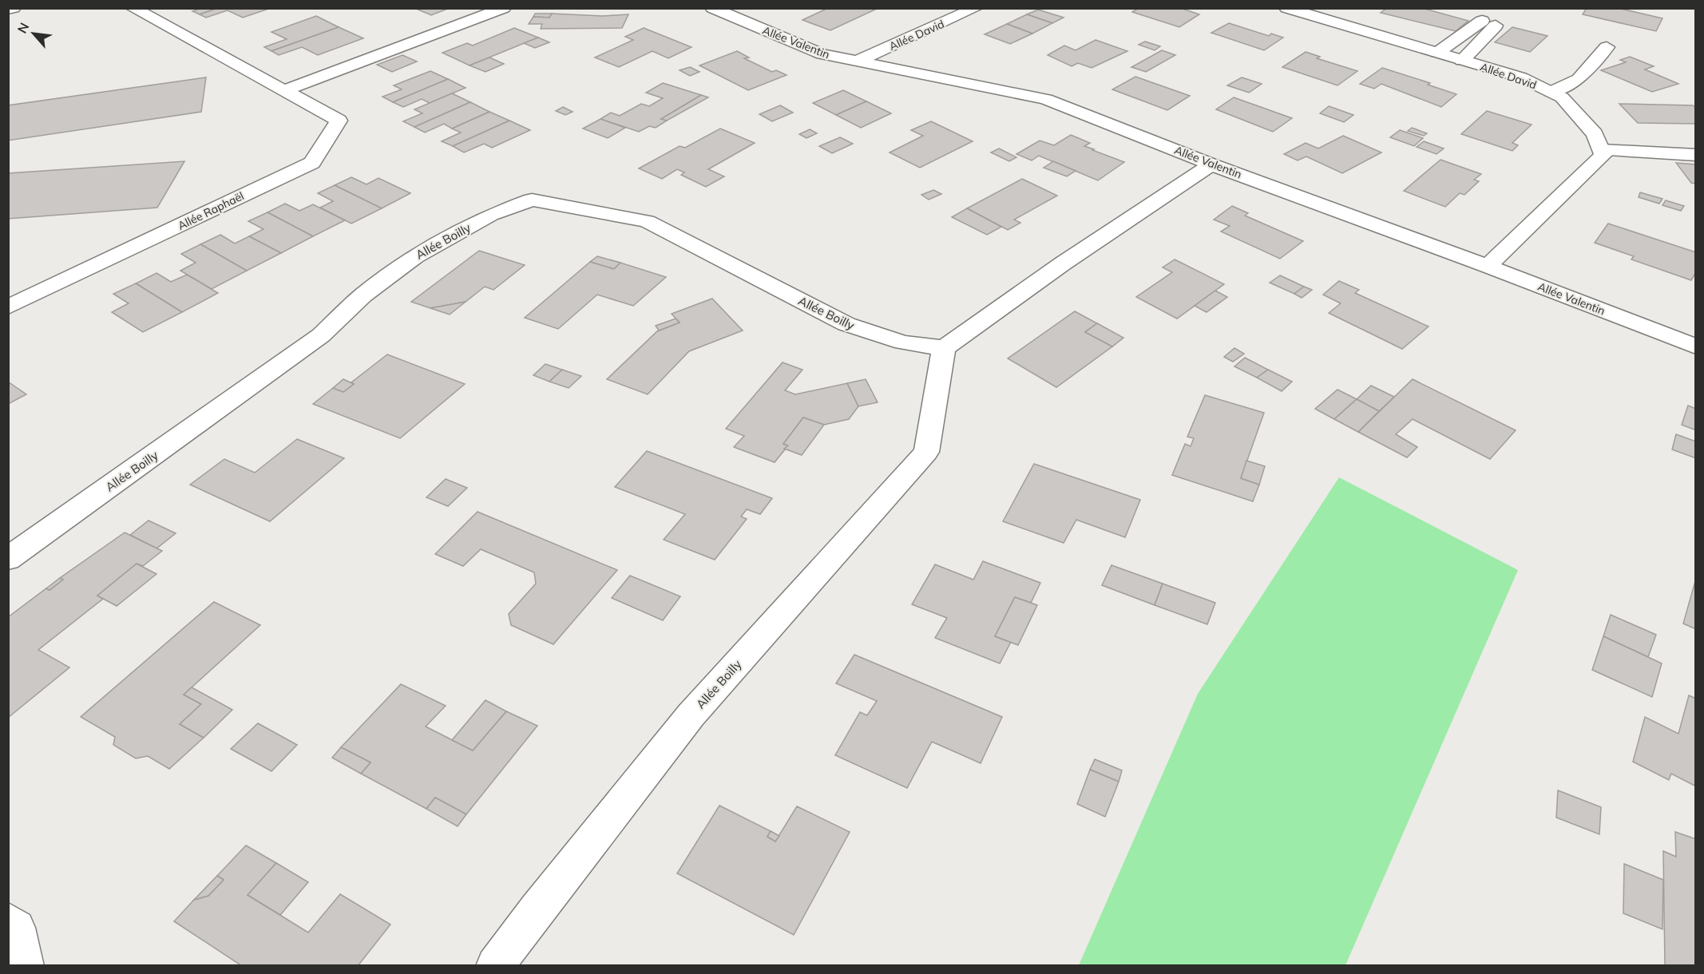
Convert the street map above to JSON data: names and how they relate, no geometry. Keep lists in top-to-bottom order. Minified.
{"streets":{"street":["Allée David","Allée Valentin","Allée Raphaël","Allée Boilly"]},"crossings":[["Allée David","Allée Valentin"]],"north":"top left"}
